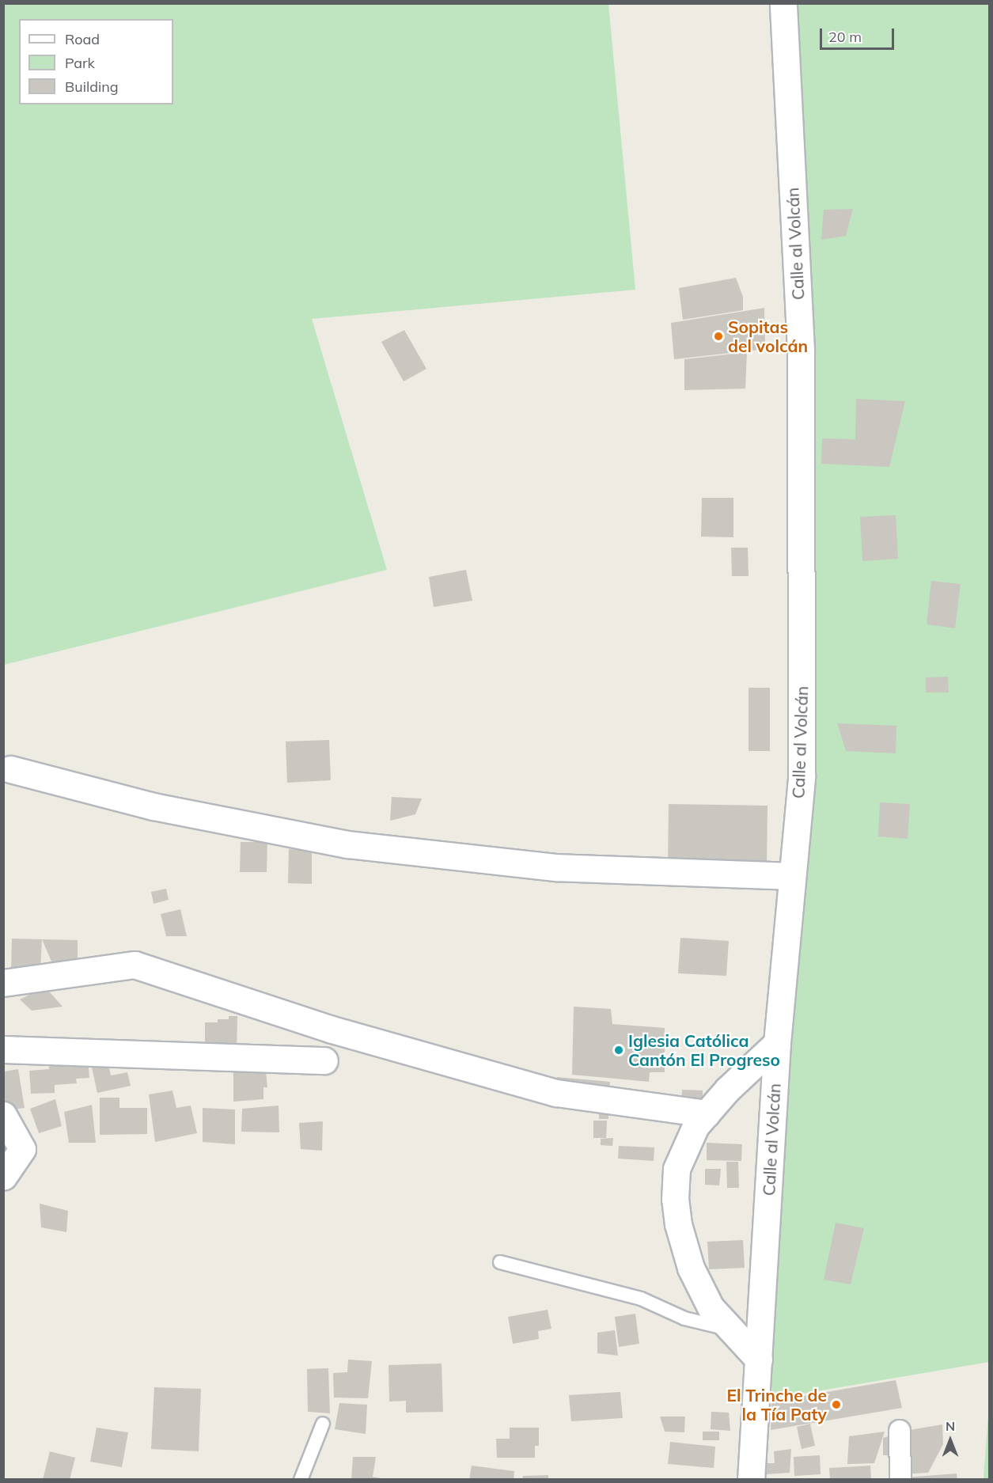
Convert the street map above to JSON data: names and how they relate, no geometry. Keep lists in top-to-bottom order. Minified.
{"streets":{"street":["Calle al Volcán"]},"places":["Sopitas del volcán","Iglesia Católica Cantón El Progreso","El Trinche de la Tía Paty"],"legend":["Road","Park","Building"],"scale_bar":"20 m","north":"top"}
